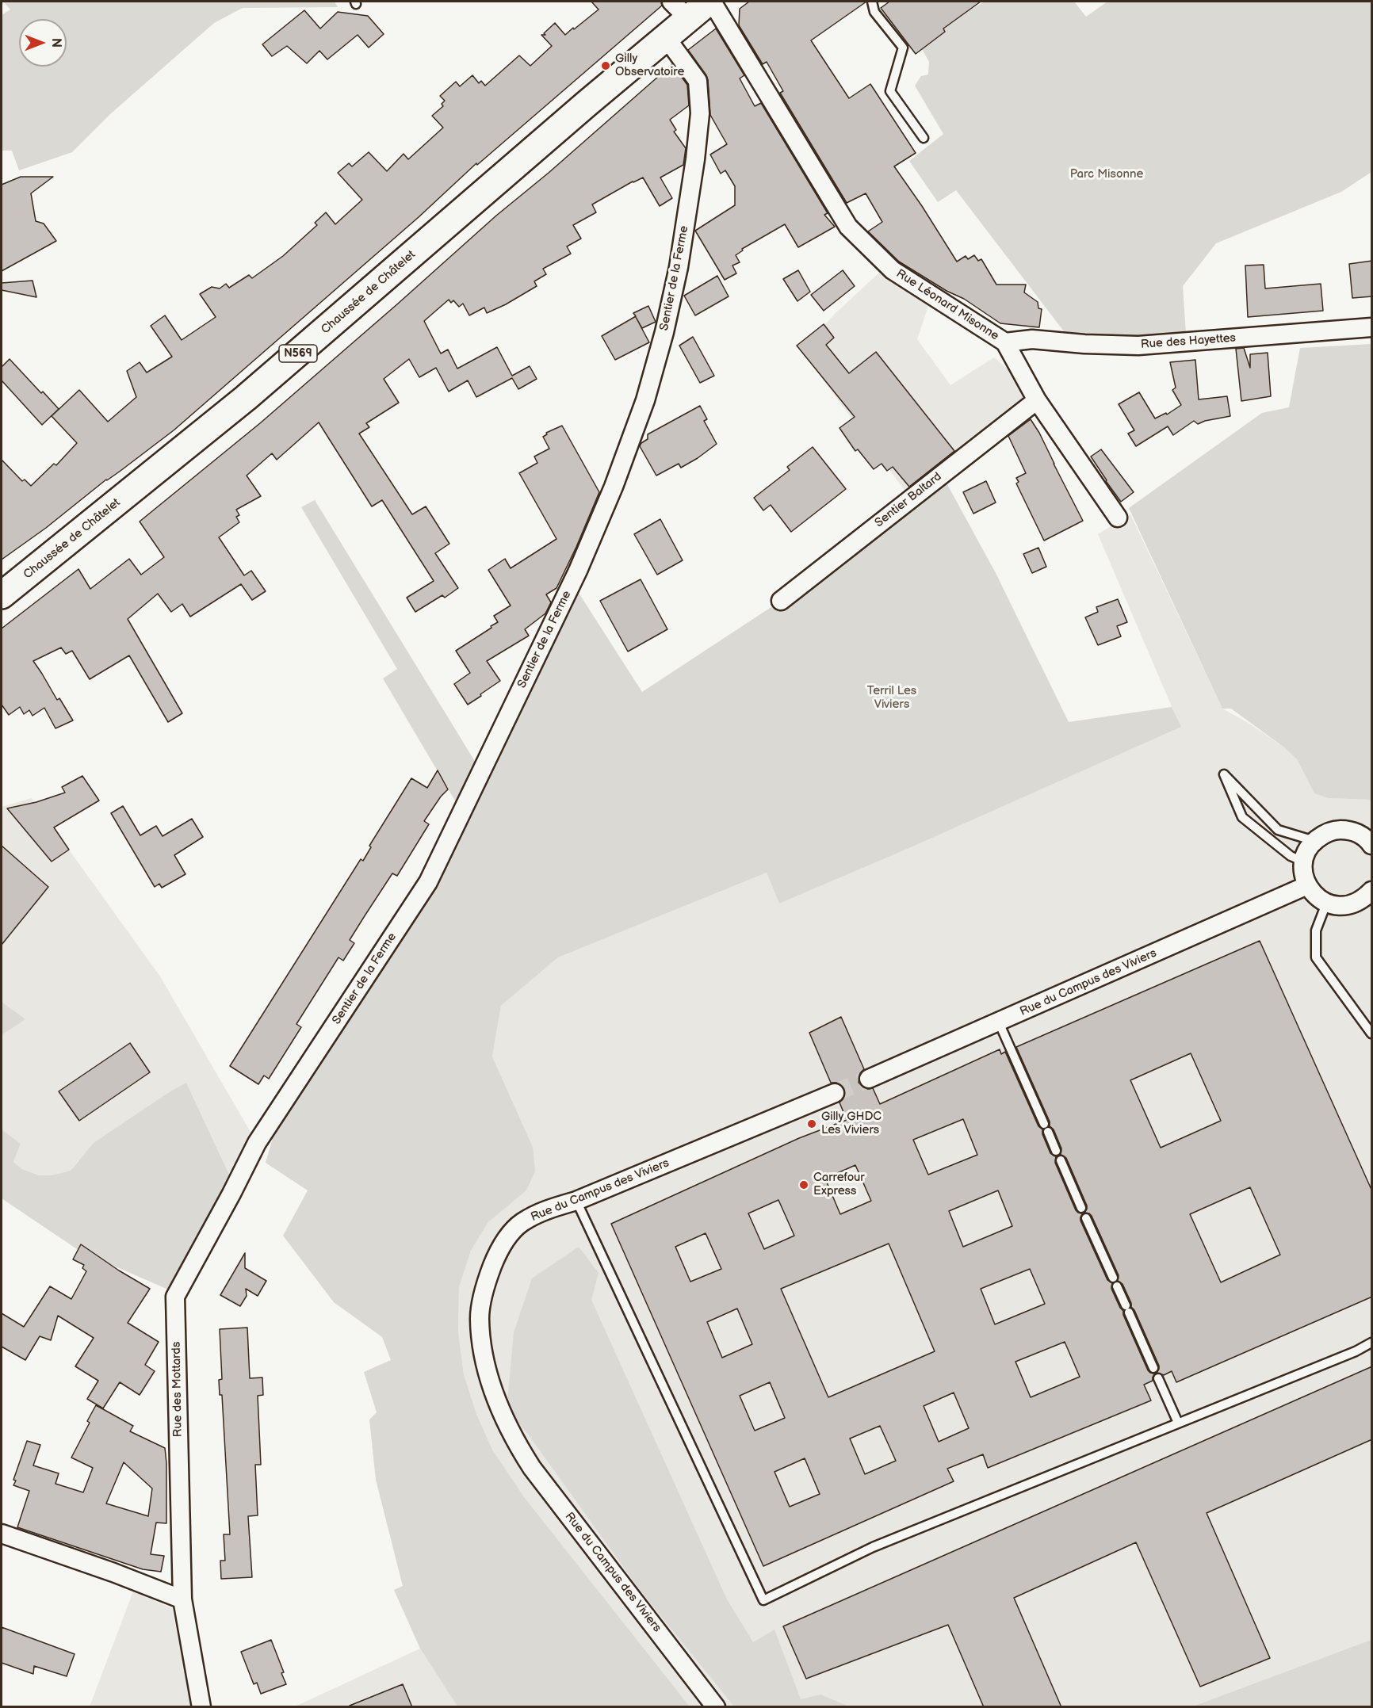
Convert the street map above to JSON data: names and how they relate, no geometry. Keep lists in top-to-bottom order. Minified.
{"streets":{"main road":["Chaussée de Châtelet","N569"],"street":["Sentier de la Ferme","Rue Léonard Misonne","Rue des Hayettes","Sentier Baltard","Rue du Campus des Viviers","Rue des Mottards"]},"crossings":[["Sentier de la Ferme","Chaussée de Châtelet"],["Sentier de la Ferme","Rue des Mottards"],["Chaussée de Châtelet","Rue Léonard Misonne"],["Rue Léonard Misonne","Rue des Hayettes"],["Rue Léonard Misonne","Sentier Baltard"]],"parks":["Parc Misonne","Terril Les Viviers"],"places":["Gilly Observatoire","Gilly GHDC Les Viviers","Carrefour Express"],"north":"right"}
